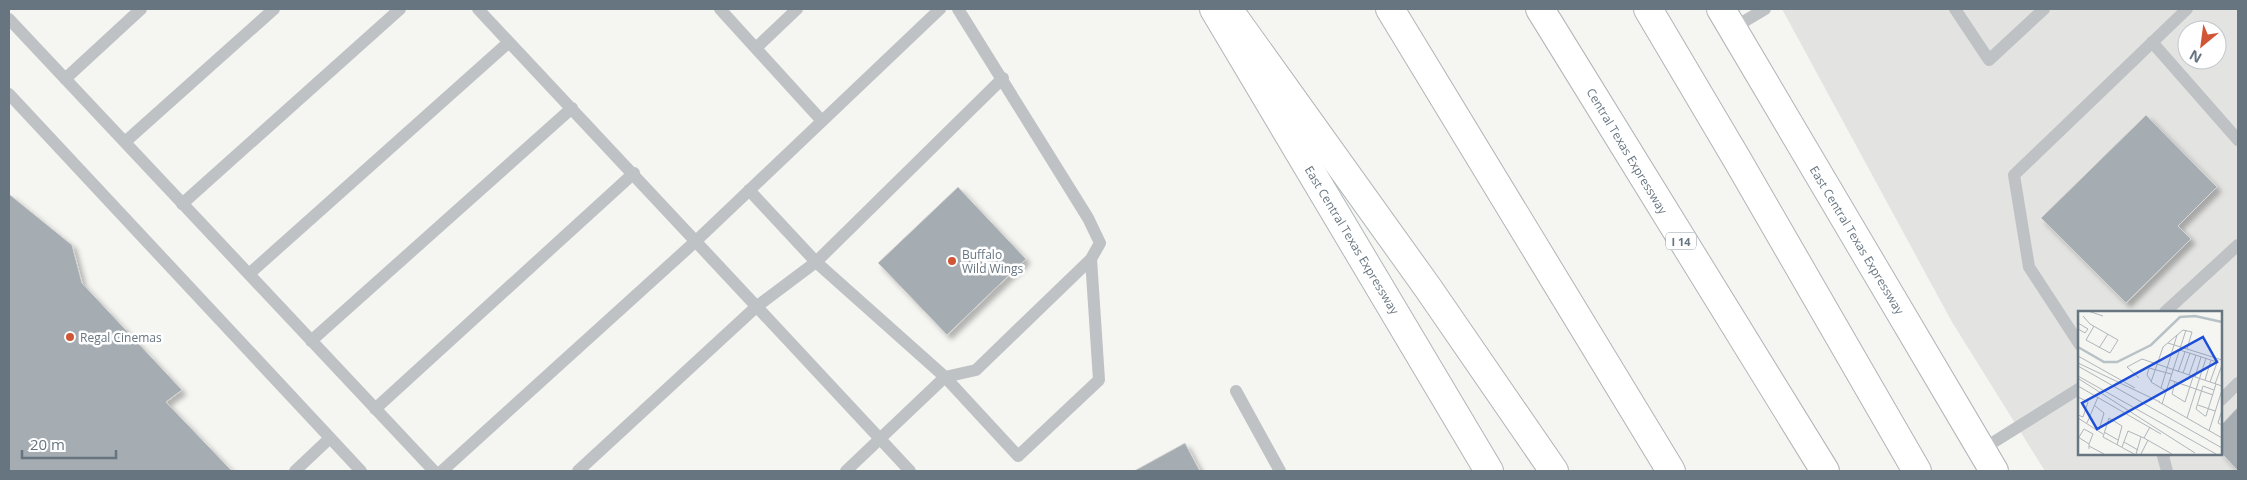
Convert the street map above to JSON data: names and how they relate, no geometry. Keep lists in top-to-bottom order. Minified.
{"streets":{"main road":["Central Texas Expressway","East Central Texas Expressway","I 14"]},"places":["Buffalo Wild Wings","Regal Cinemas"],"scale_bar":"20 m","north":"bottom left"}
